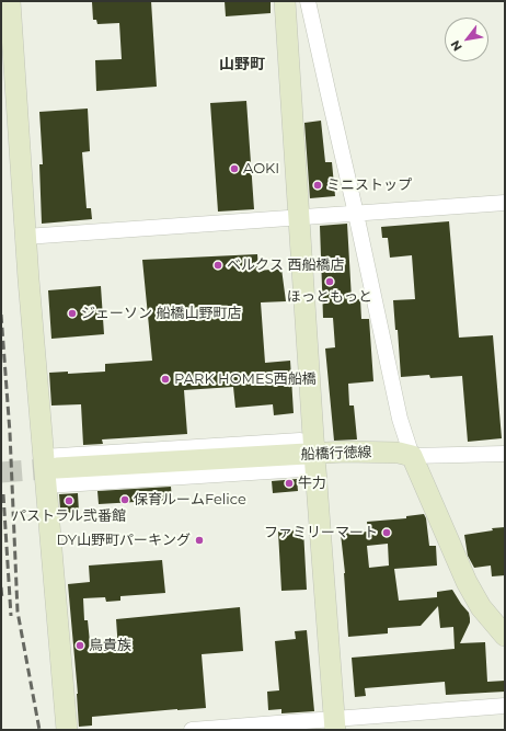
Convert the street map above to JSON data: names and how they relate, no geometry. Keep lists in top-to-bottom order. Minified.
{"streets":{"street":["船橋行徳線"]},"districts":["山野町"],"places":["AOKI","ミニストップ","ベルクス 西船橋店","ほっともっと","ジェーソン 船橋山野町店","PARK HOMES西船橋","牛力","保育ルームFelice","パストラル弐番館","ファミリーマート","DY山野町パーキング","鳥貴族"],"north":"bottom left"}
